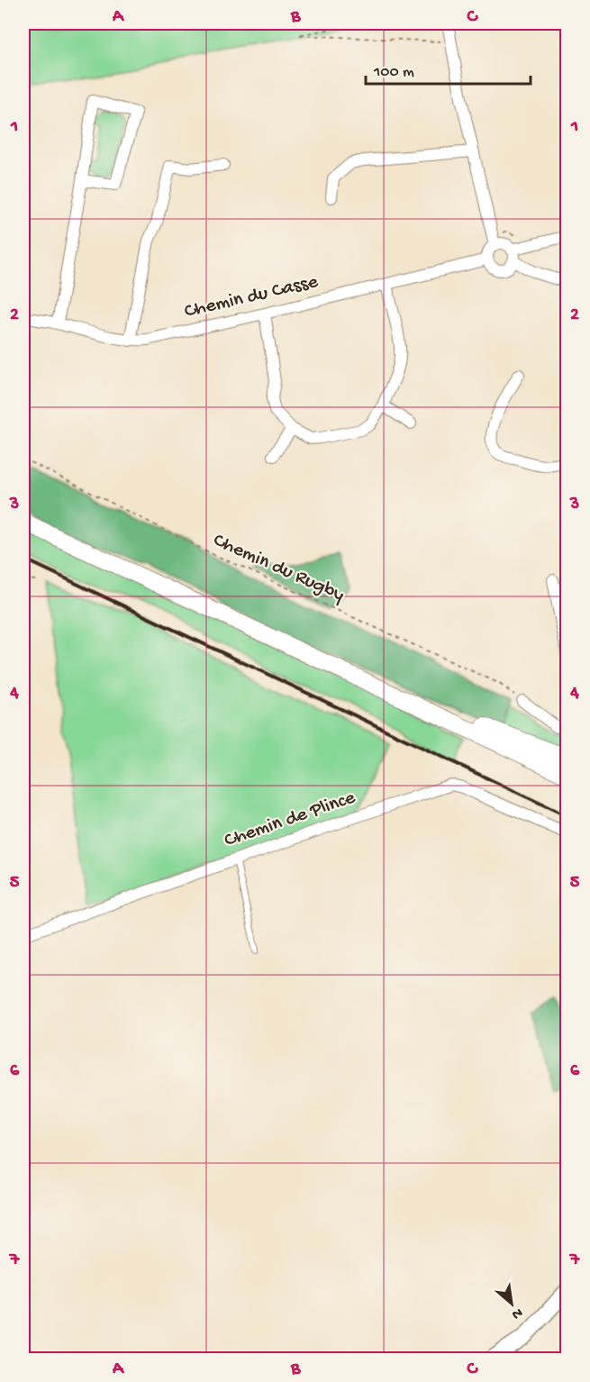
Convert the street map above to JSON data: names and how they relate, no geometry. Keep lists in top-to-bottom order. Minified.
{"streets":{"street":["Chemin du Casse","Chemin de Plince"],"path":["Chemin du Rugby"]},"scale_bar":"100 m","north":"bottom right","grid":{"columns":["A","B","C"],"rows":["1","2","3","4","5","6","7"]}}
